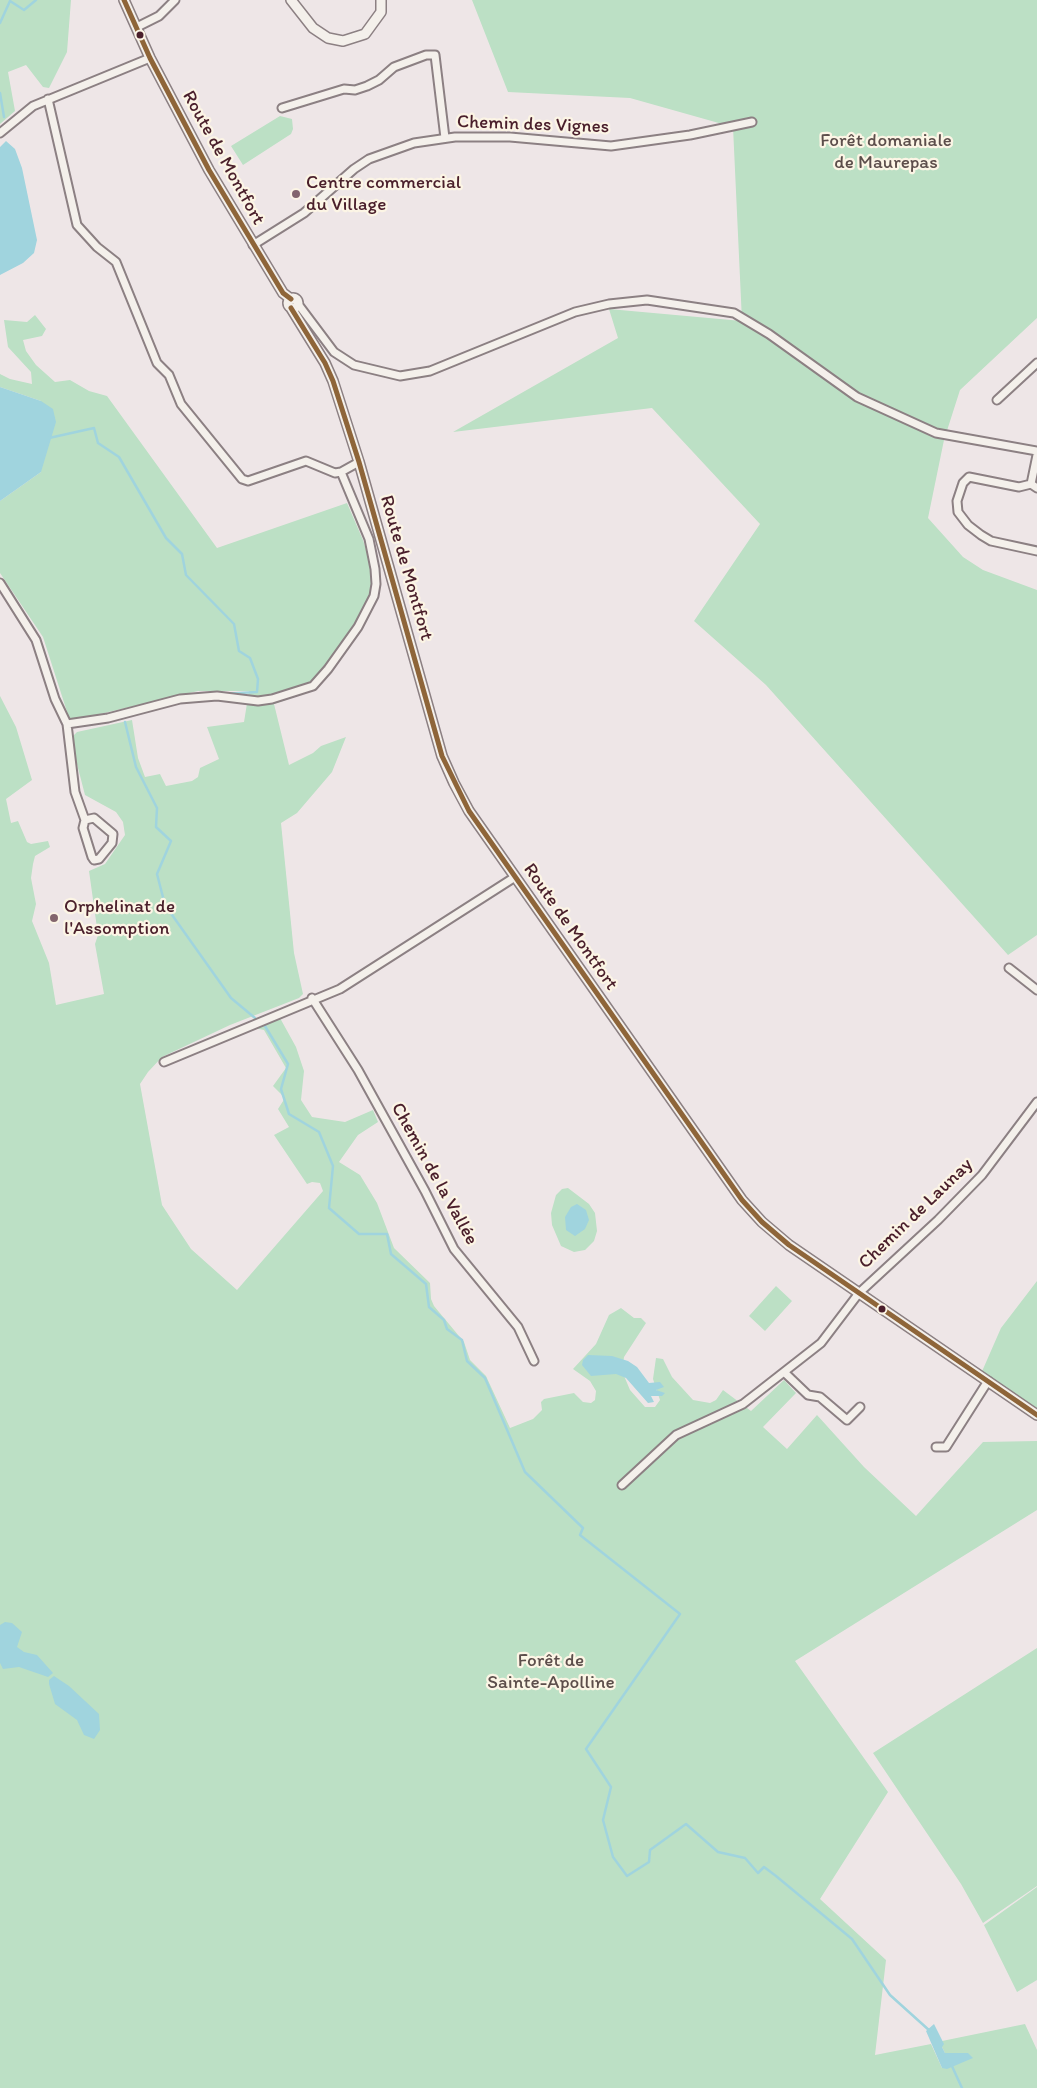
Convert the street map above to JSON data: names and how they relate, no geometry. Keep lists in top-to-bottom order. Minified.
{"streets":{"street":["Chemin des Vignes","Route de Montfort","Chemin de la Vallée","Chemin de Launay"]},"crossings":[["Chemin des Vignes","Route de Montfort"],["Route de Montfort","Chemin de Launay"]],"parks":["Forêt domaniale de Maurepas","Forêt de Sainte-Apolline"],"places":["Centre commercial du Village","Orphelinat de l'Assomption"]}
